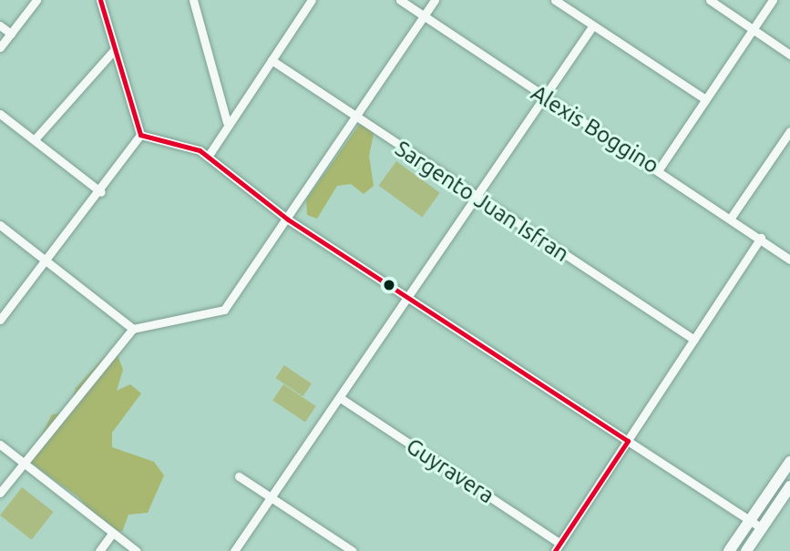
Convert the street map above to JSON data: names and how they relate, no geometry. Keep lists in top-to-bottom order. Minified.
{"streets":{"street":["Alexis Boggino","Sargento Juan Isfran","Guyravera"]}}
